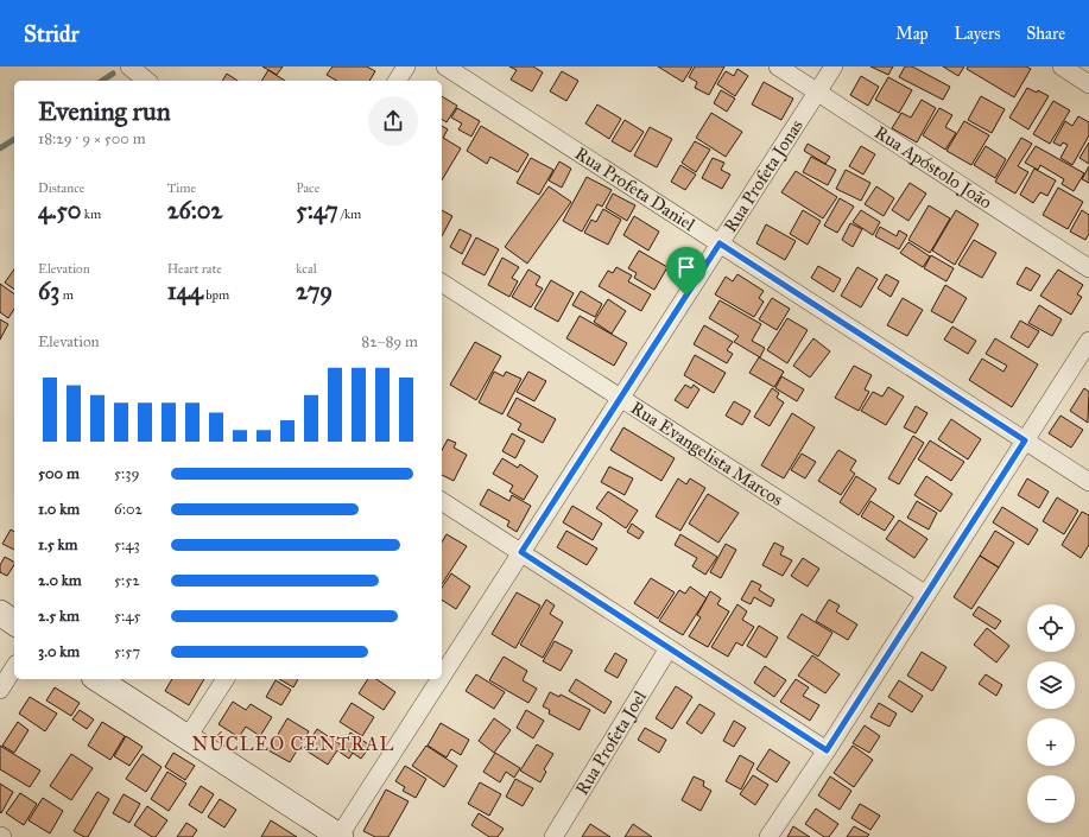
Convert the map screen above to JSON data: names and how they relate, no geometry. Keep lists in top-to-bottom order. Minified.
{"streets":{"street":["Rua Apóstolo João","Rua Profeta Jonas","Rua Profeta Daniel","Rua Evangelista Marcos","Rua Profeta Joel"]},"crossings":[["Rua Apóstolo João","Rua Profeta Jonas"],["Rua Profeta Jonas","Rua Profeta Daniel"],["Rua Profeta Jonas","Rua Evangelista Marcos"]],"districts":["NÚCLEO CENTRAL"],"page":{"header":"Stridr","nav":["Map","Layers","Share"],"heading":["Evening run","18:29 · 9 × 500 m"],"stats":[["Distance","4.50 km"],["Time","26:02"],["Pace","5:47 /km"],["Elevation","63 m"],["Heart rate","144 bpm"],["kcal","279"]],"chart":["Elevation","82–89 m"],"list":[{"name":"500 m","note":"5:39"},{"name":"1.0 km","note":"6:02"},{"name":"1.5 km","note":"5:43"},{"name":"2.0 km","note":"5:52"},{"name":"2.5 km","note":"5:45"},{"name":"3.0 km","note":"5:57"}],"map_buttons":["+","−"]}}
